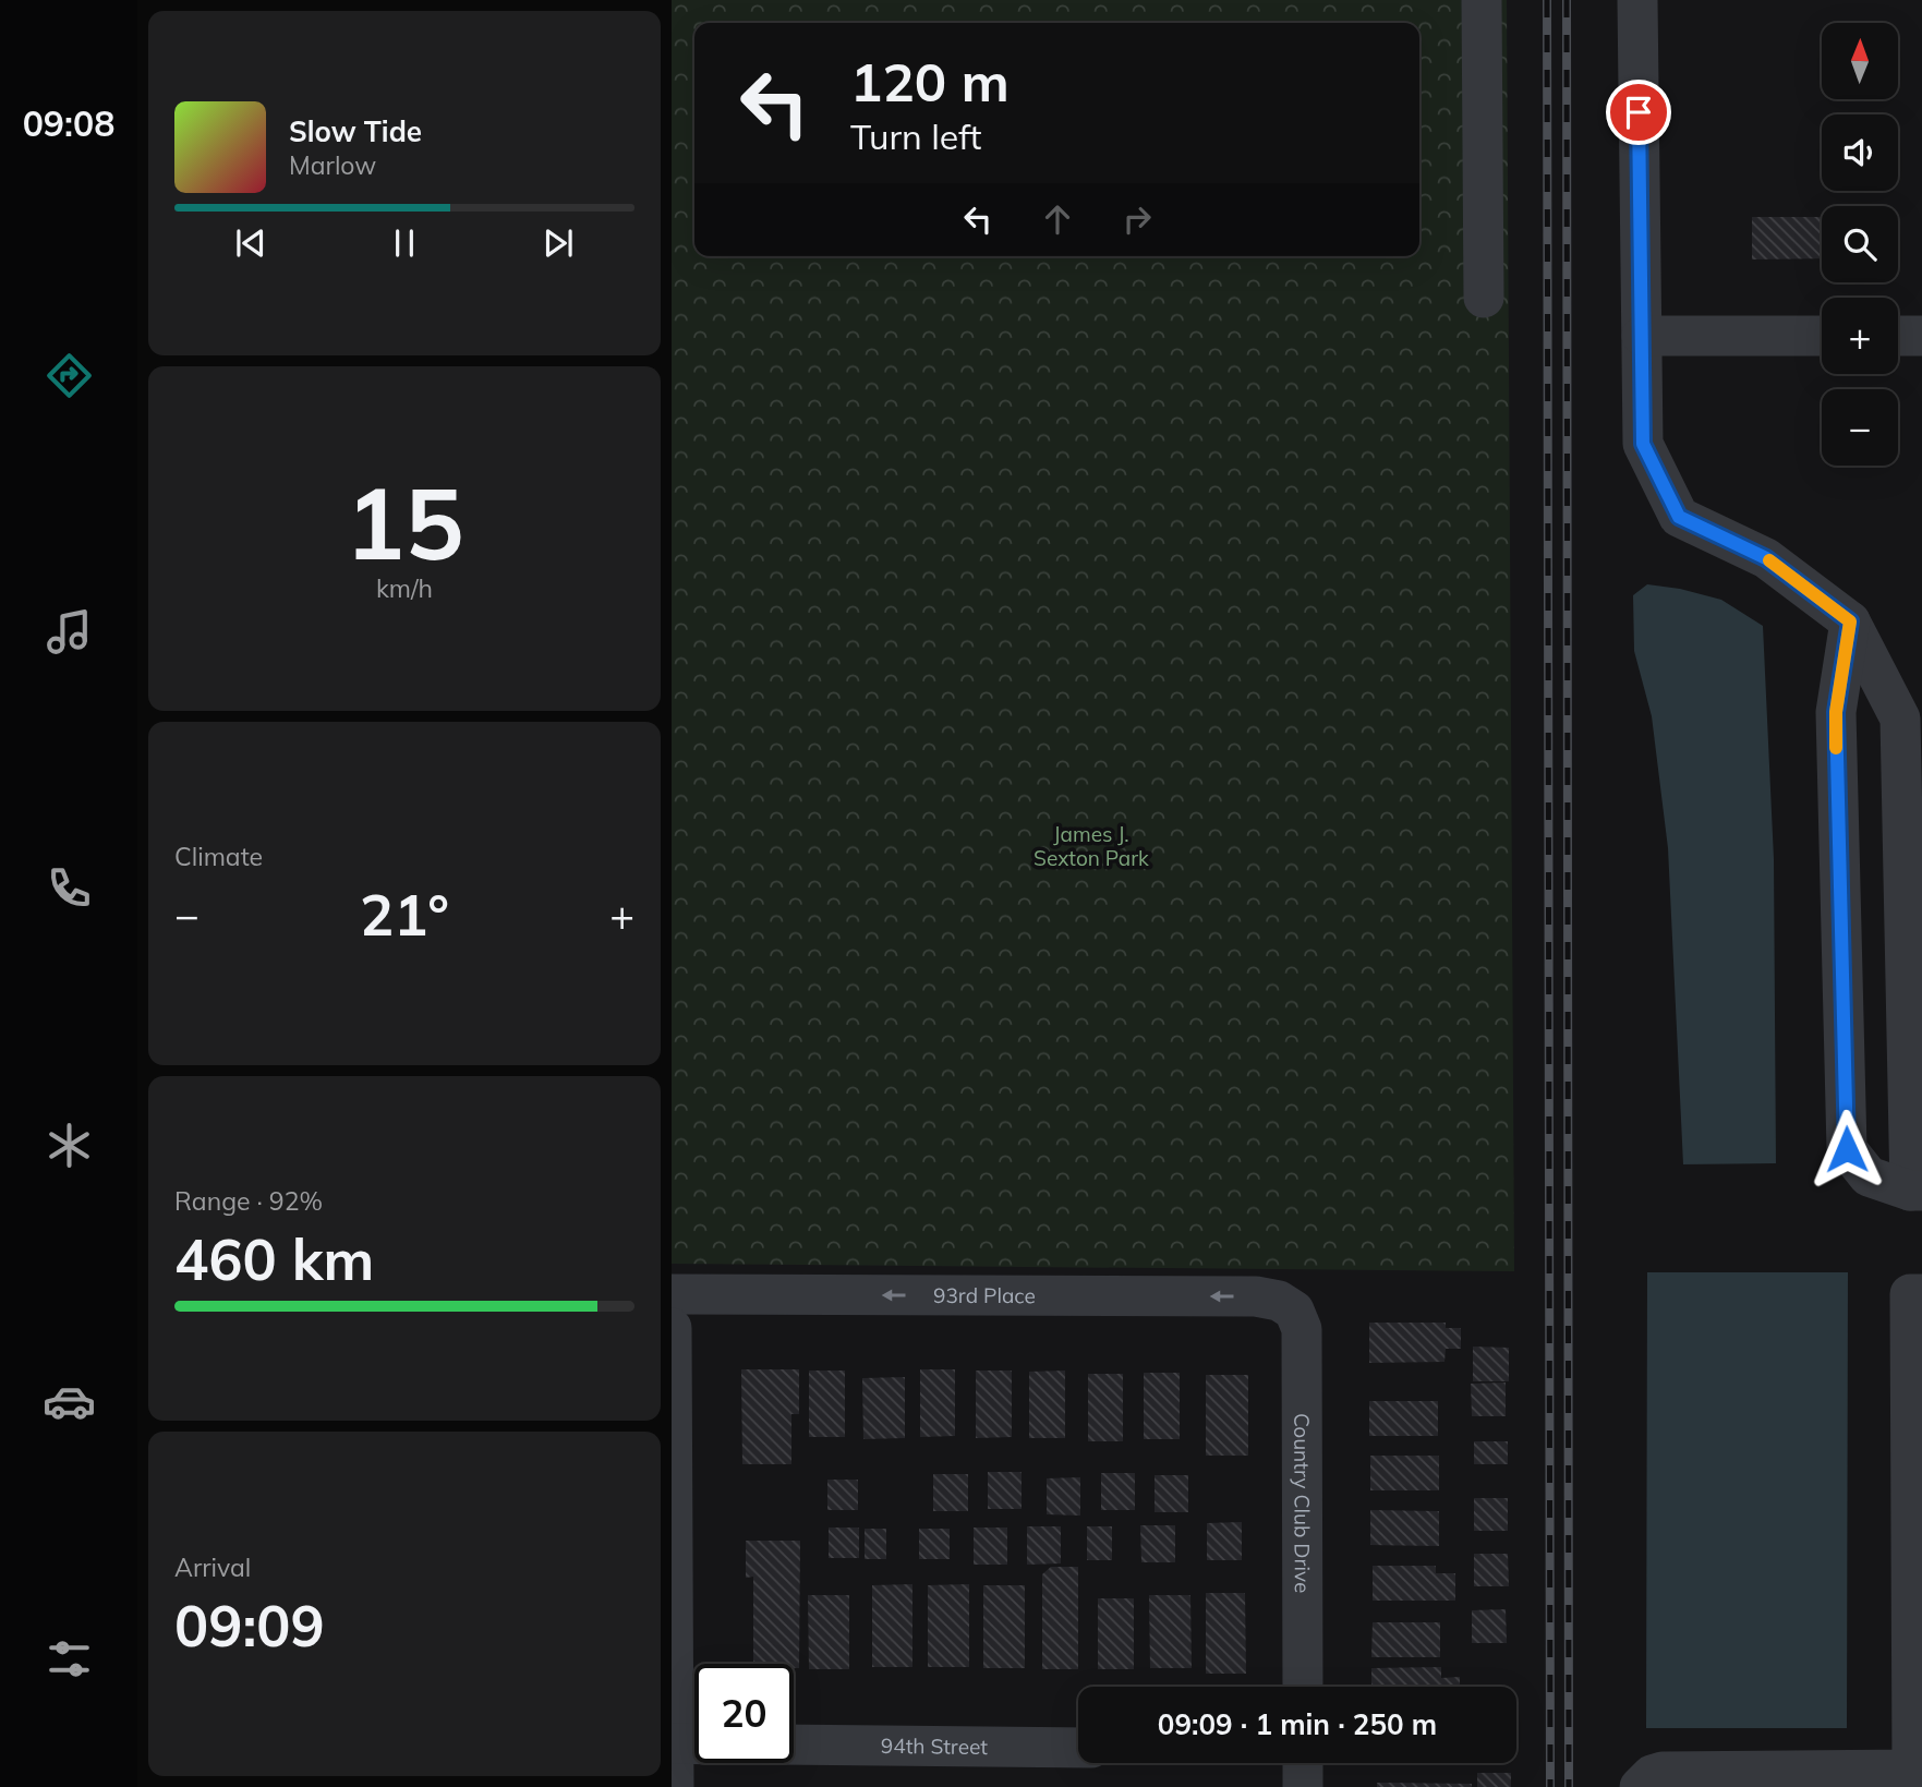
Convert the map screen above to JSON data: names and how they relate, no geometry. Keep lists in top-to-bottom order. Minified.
{"streets":{"street":["93rd Place","Country Club Drive","94th Street"]},"crossings":[["93rd Place","Country Club Drive"]],"one_way":["93rd Place"],"parks":["James J. Sexton Park"],"north":"top","page":{"tabs":"09:08","map_buttons":["+","−"],"turn":["120 m","Turn left"],"song":["Slow Tide","Marlow"],"tile":[["15","km/h"],"Climate",["Range · 92%","460 km"],["Arrival","09:09"]],"heat":["−","21°","+"],"limit":"20","trip":"09:09 · 1 min · 250 m"}}
